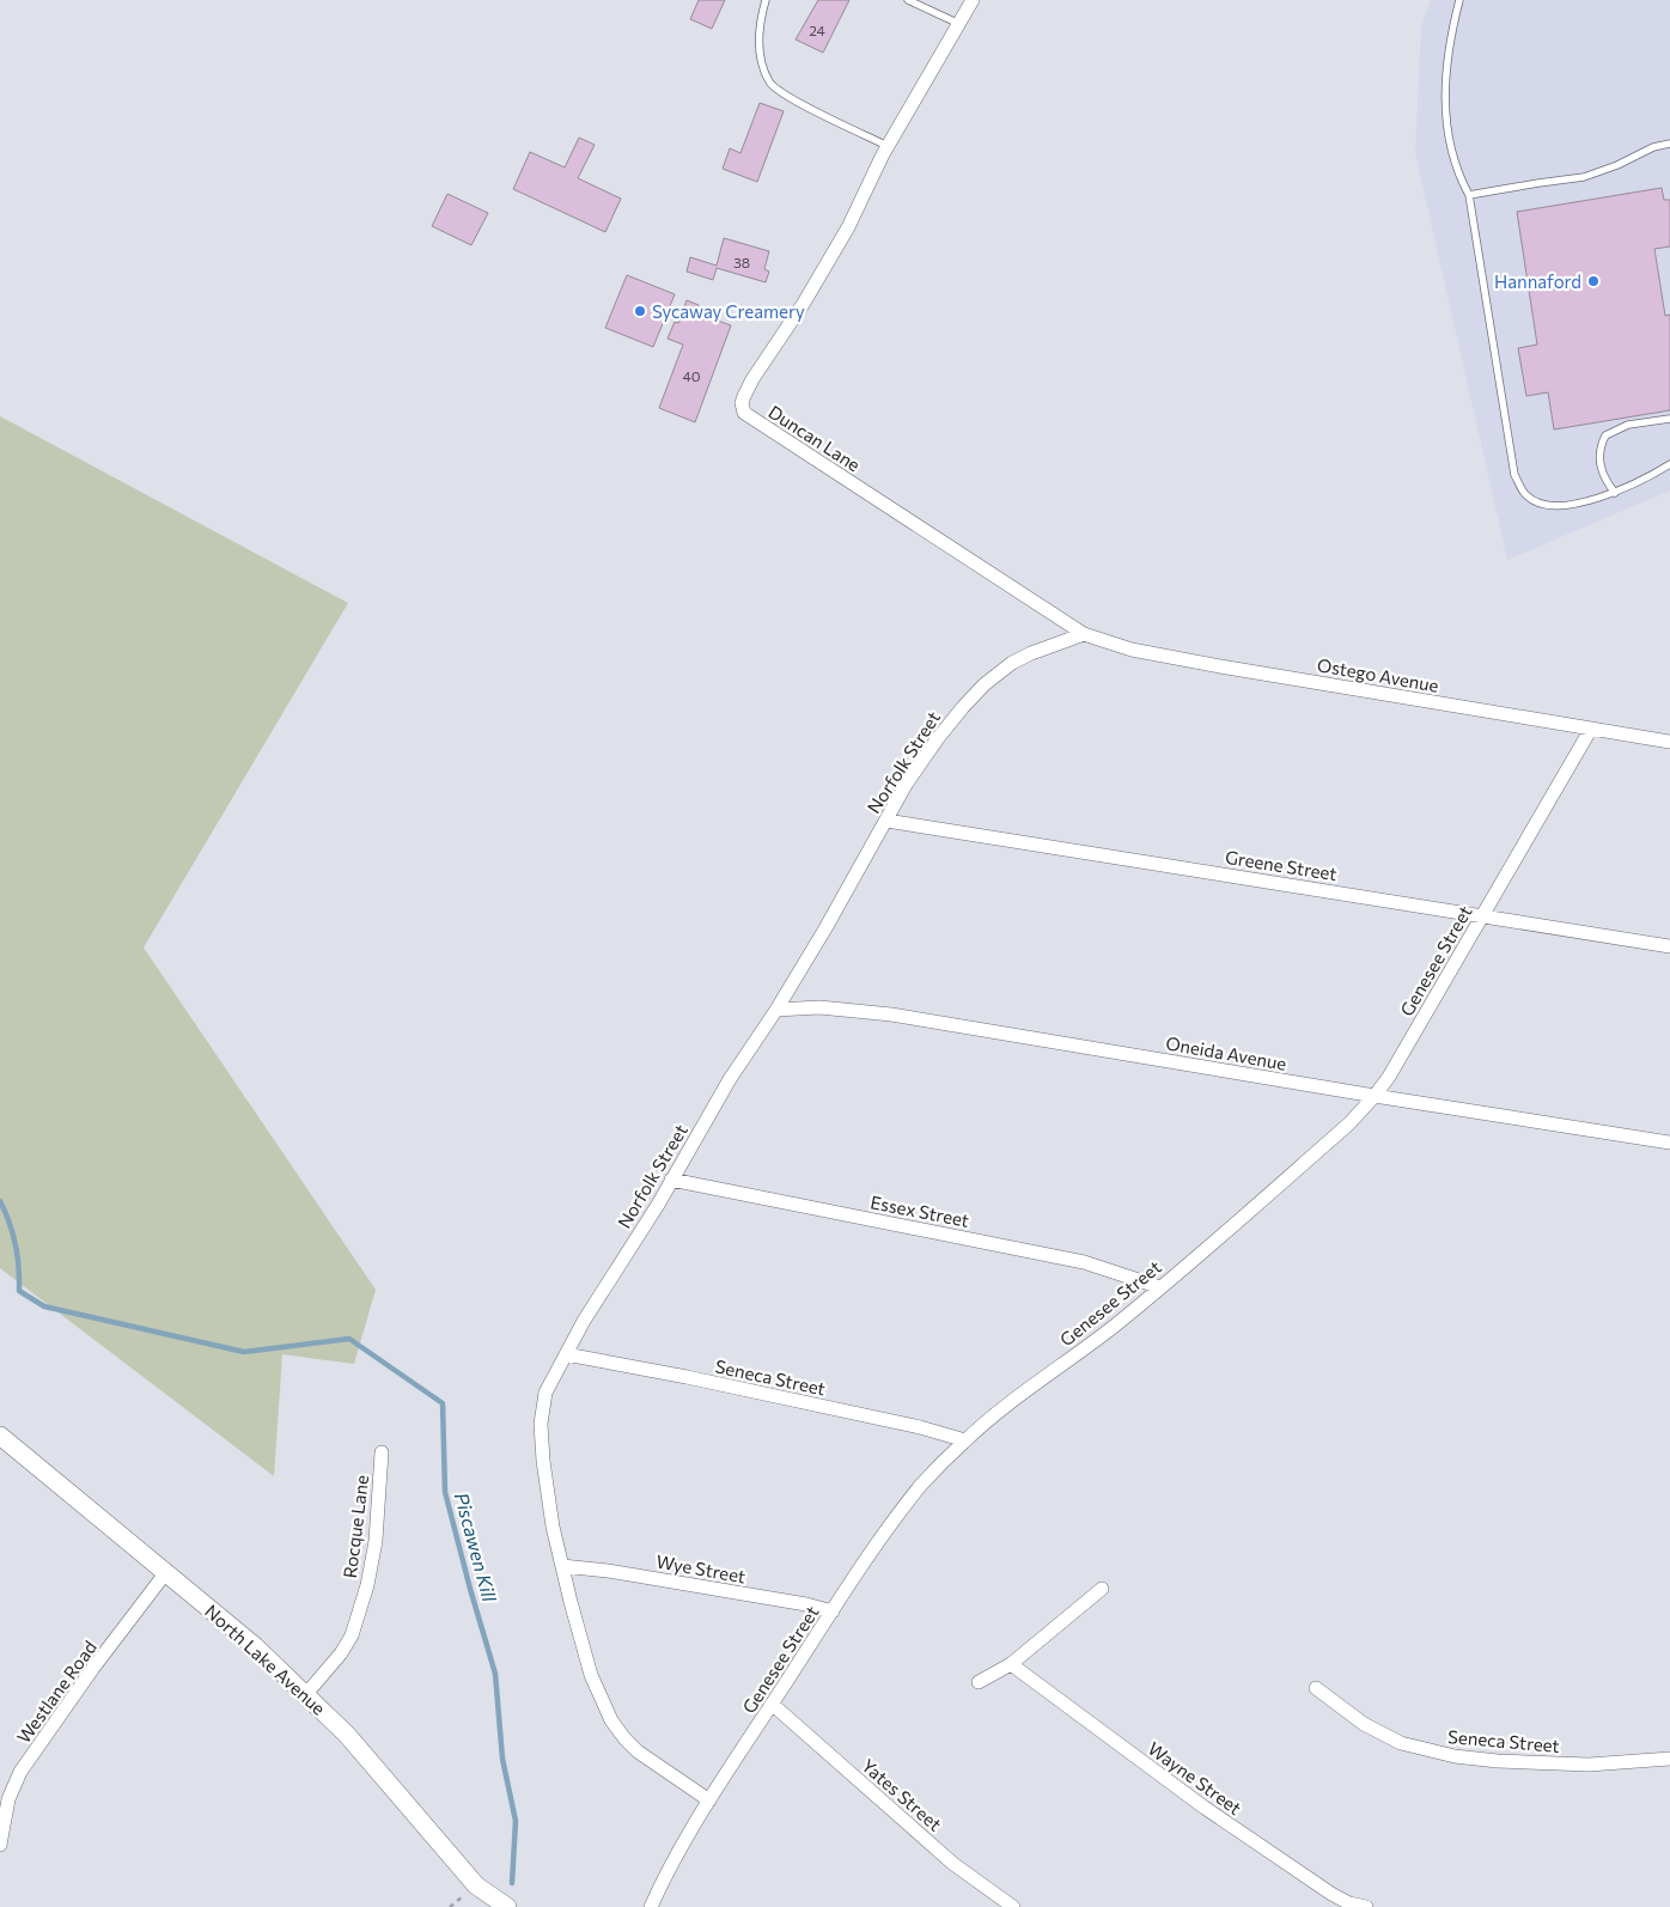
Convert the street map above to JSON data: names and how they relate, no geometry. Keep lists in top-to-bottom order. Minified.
{"streets":{"street":["Duncan Lane","Ostego Avenue","Norfolk Street","Greene Street","Genesee Street","Oneida Avenue","Essex Street","Seneca Street","Rocque Lane","Wye Street","North Lake Avenue","Westlane Road","Wayne Street","Yates Street"]},"crossings":[["Duncan Lane","Ostego Avenue"],["Duncan Lane","Norfolk Street"],["Ostego Avenue","Norfolk Street"],["Ostego Avenue","Genesee Street"],["Norfolk Street","Greene Street"],["Norfolk Street","Genesee Street"],["Norfolk Street","Oneida Avenue"],["Norfolk Street","Essex Street"],["Norfolk Street","Seneca Street"],["Norfolk Street","Wye Street"],["Greene Street","Genesee Street"],["Genesee Street","Oneida Avenue"],["Genesee Street","Essex Street"],["Genesee Street","Seneca Street"],["Genesee Street","Wye Street"],["Genesee Street","Yates Street"],["Rocque Lane","North Lake Avenue"],["North Lake Avenue","Westlane Road"]],"water":["Piscawen Kill"],"places":["Hannaford","Sycaway Creamery"],"house_numbers":["24","38","40"]}
